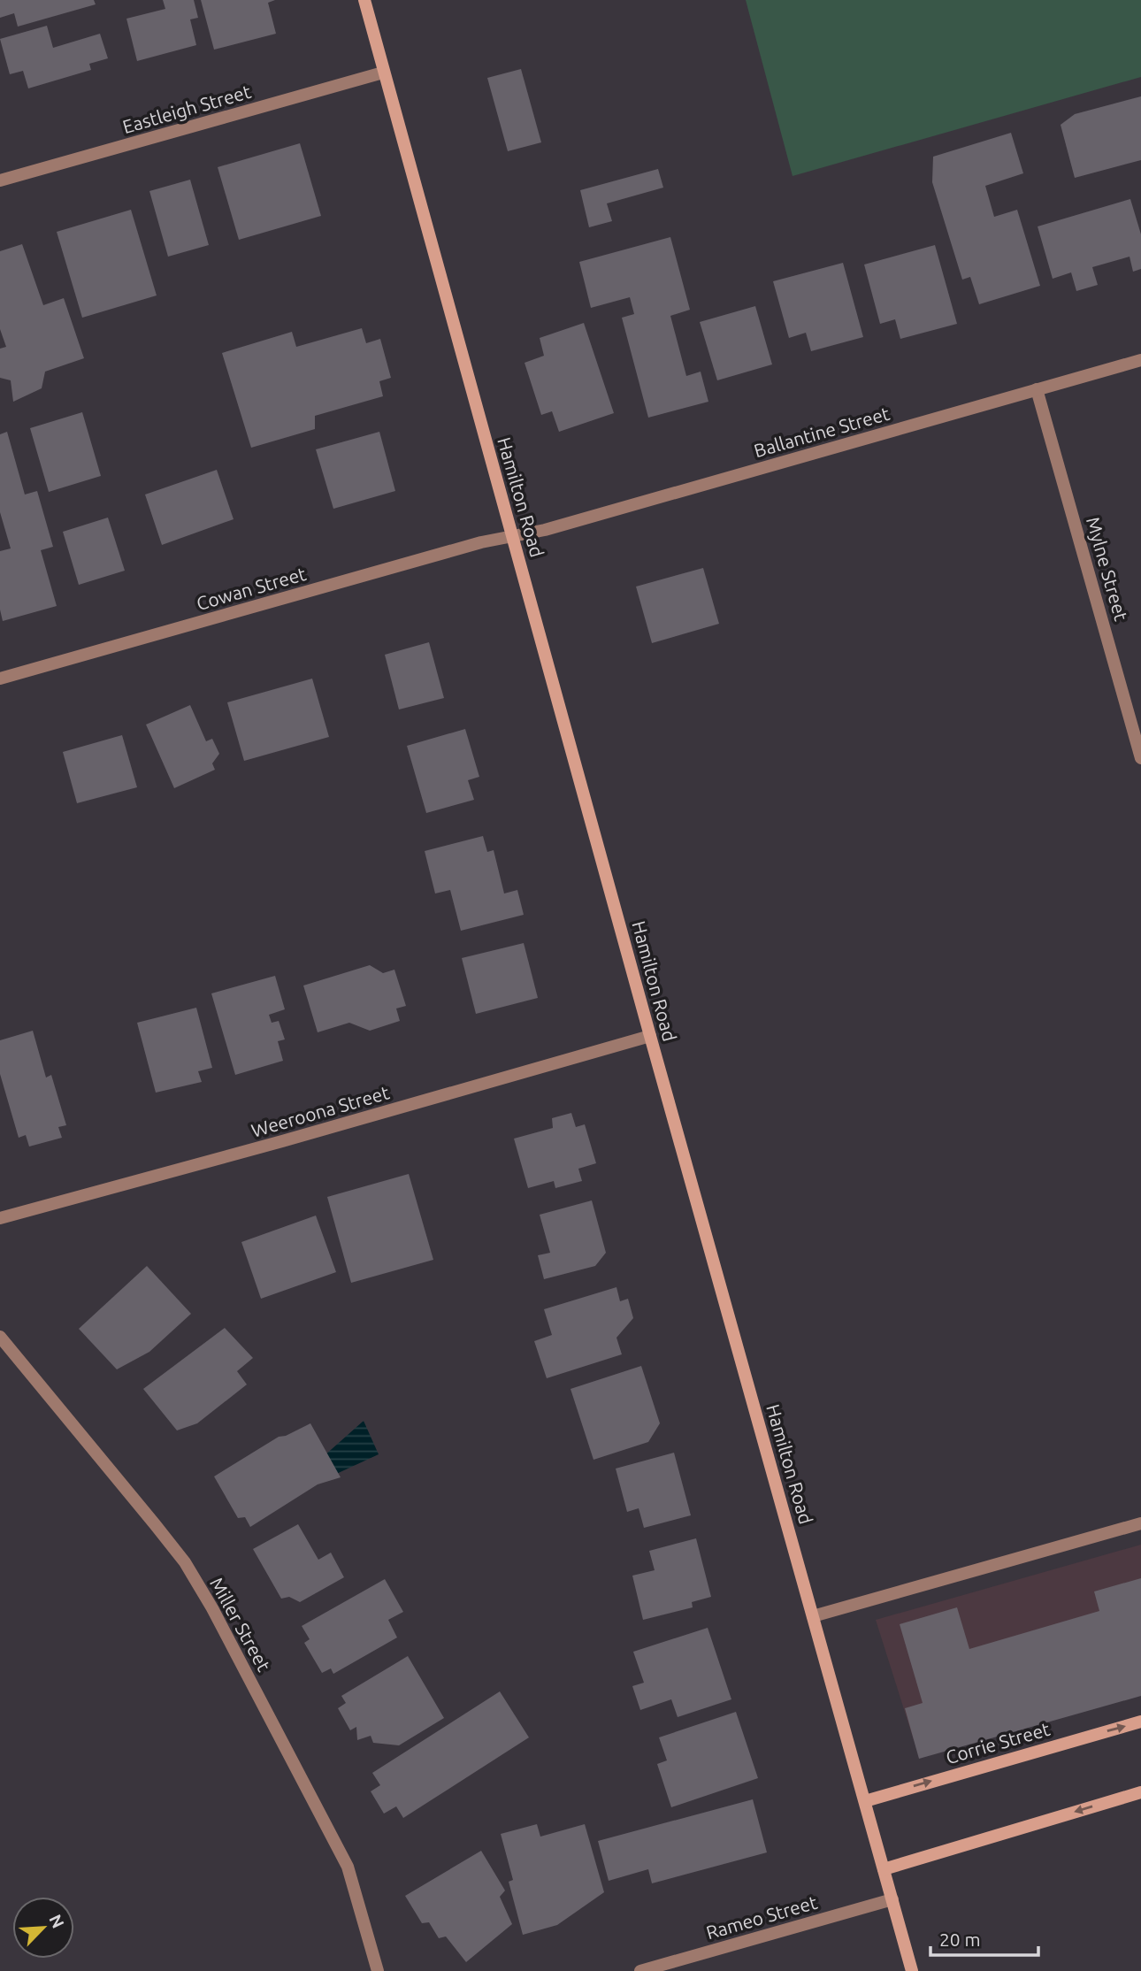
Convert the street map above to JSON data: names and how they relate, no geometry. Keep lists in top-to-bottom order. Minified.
{"streets":{"main road":["Hamilton Road","Corrie Street"],"street":["Eastleigh Street","Ballantine Street","Mylne Street","Cowan Street","Weeroona Street","Miller Street","Rameo Street"]},"crossings":[["Eastleigh Street","Hamilton Road"],["Ballantine Street","Hamilton Road"],["Ballantine Street","Mylne Street"],["Ballantine Street","Cowan Street"],["Hamilton Road","Cowan Street"],["Hamilton Road","Weeroona Street"],["Hamilton Road","Corrie Street"],["Hamilton Road","Rameo Street"]],"scale_bar":"20 m","north":"top right"}
